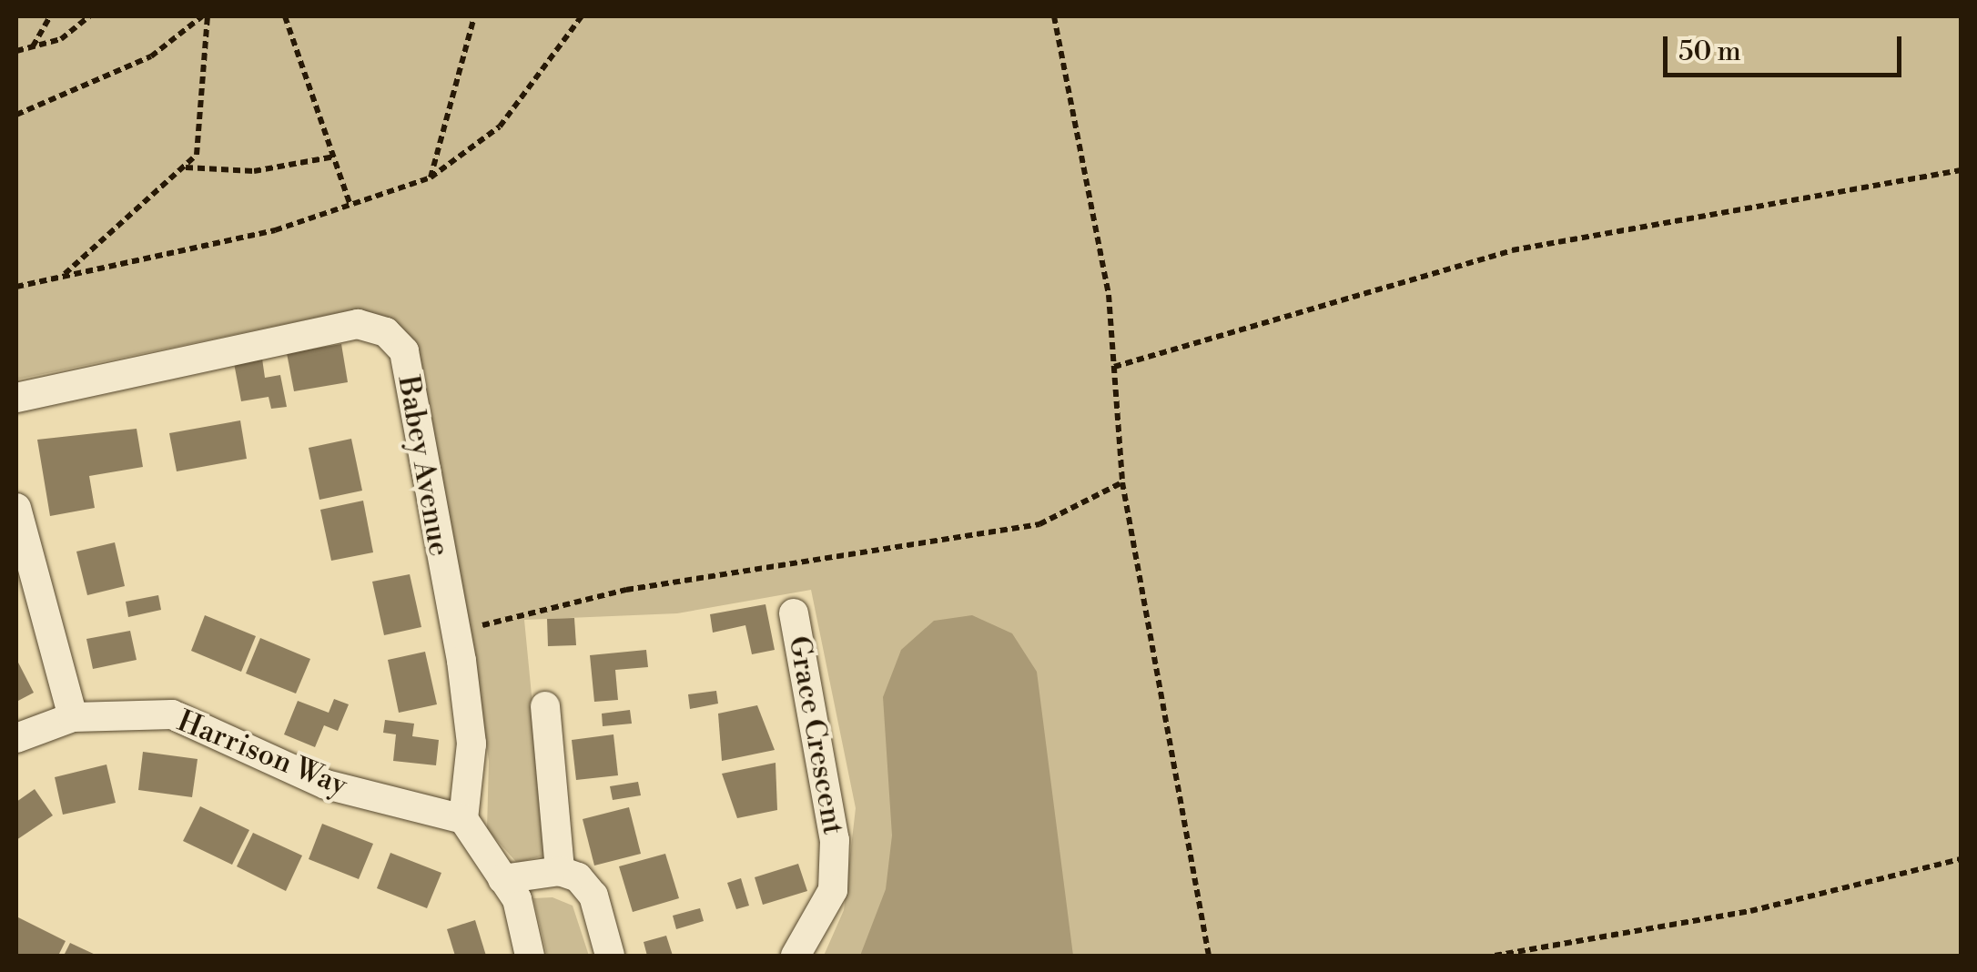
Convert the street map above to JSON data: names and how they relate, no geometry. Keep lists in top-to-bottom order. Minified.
{"streets":{"street":["Babey Avenue","Grace Crescent","Harrison Way"]},"crossings":[["Babey Avenue","Harrison Way"]],"scale_bar":"50 m"}
